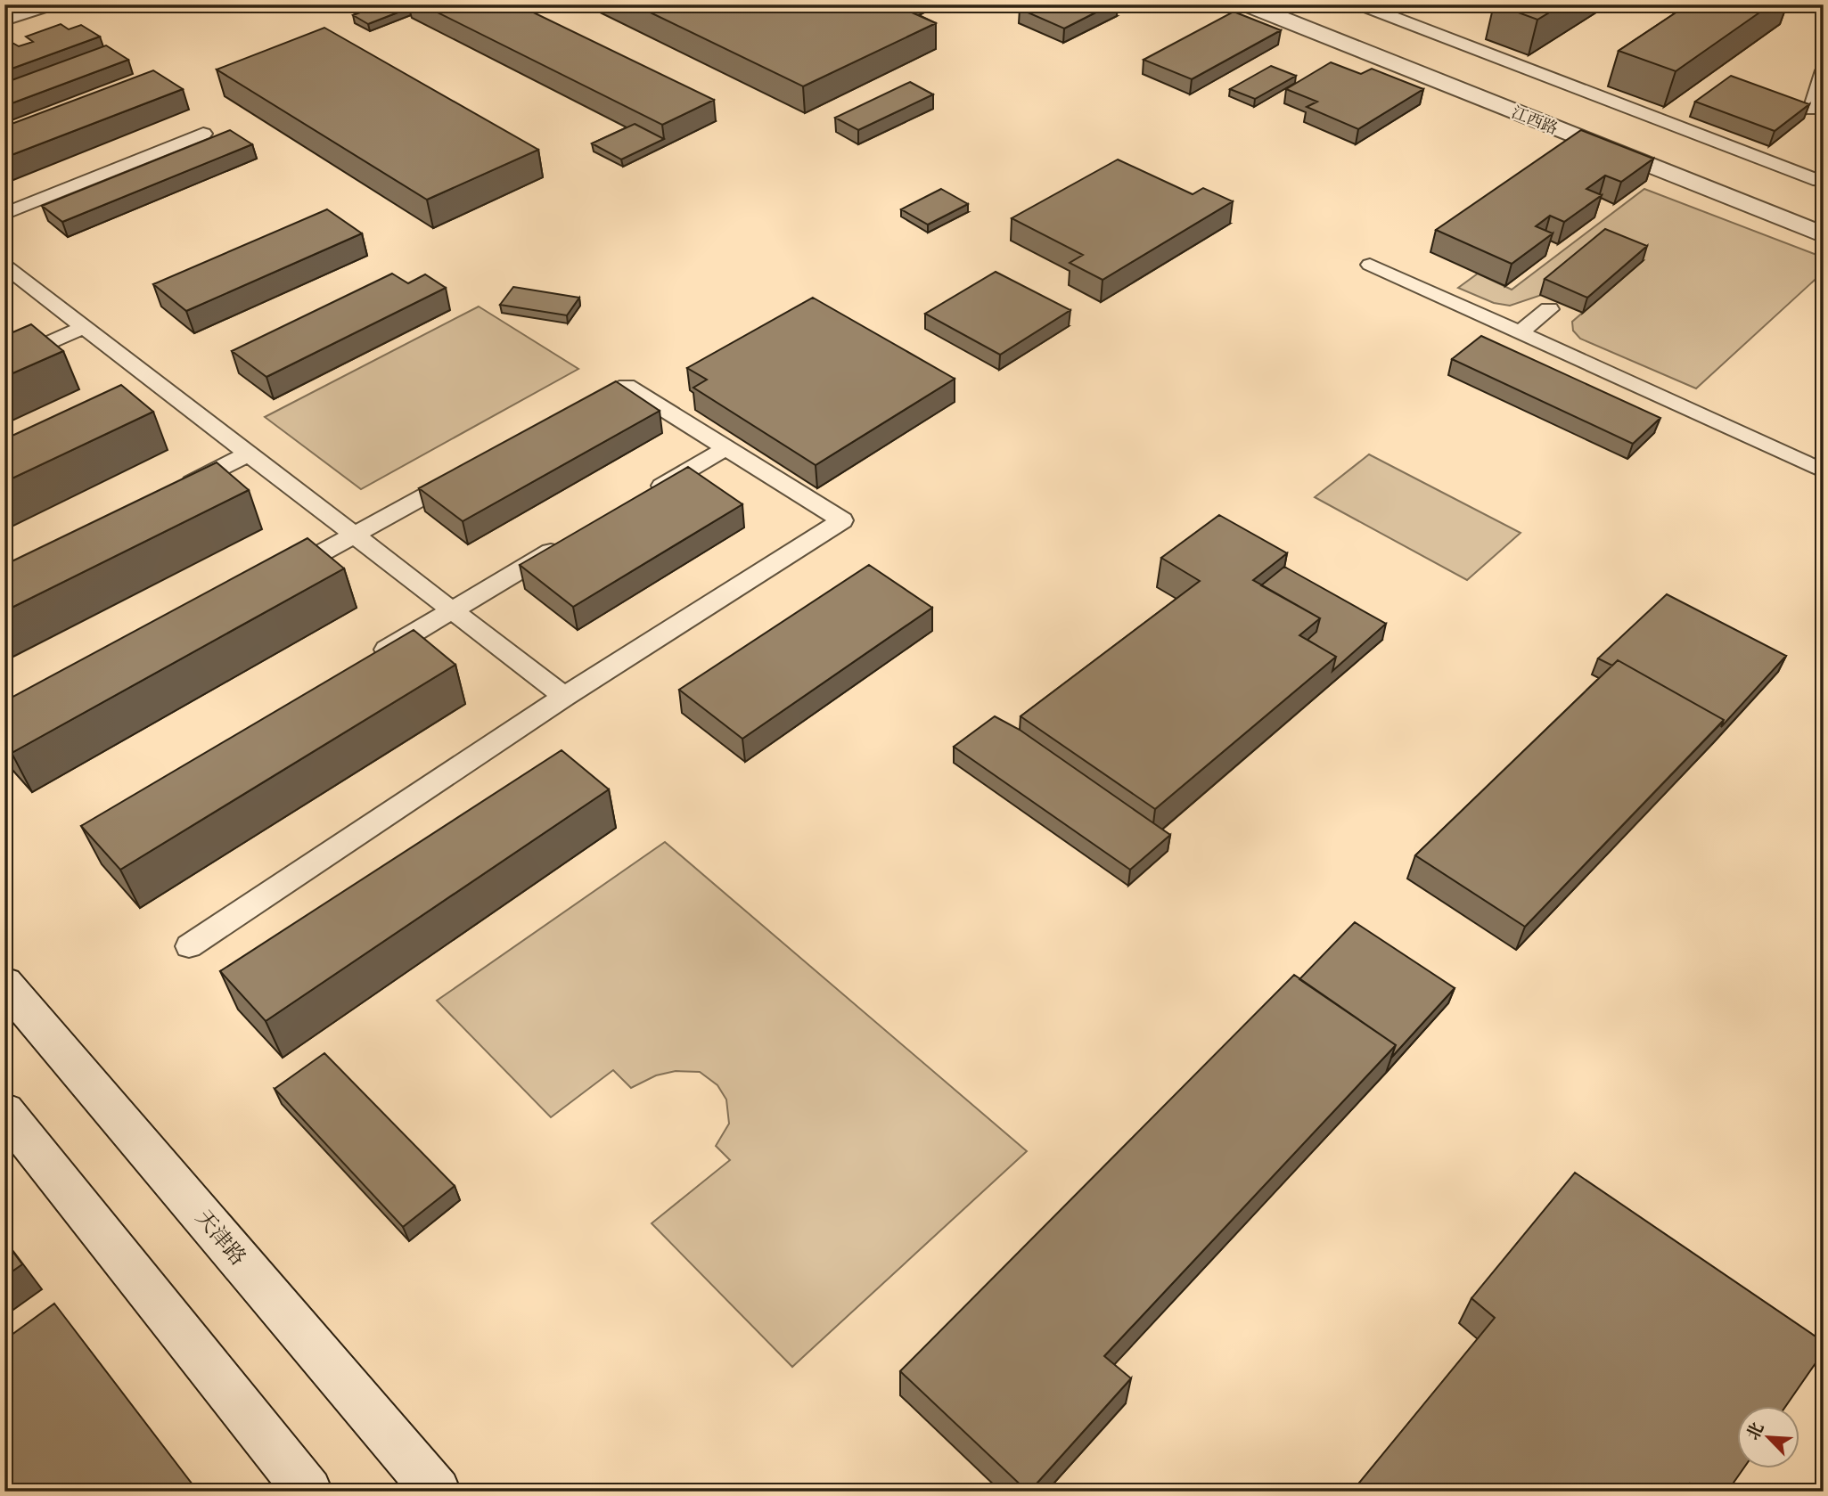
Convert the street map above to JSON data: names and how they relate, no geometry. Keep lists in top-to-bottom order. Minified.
{"streets":{"main road":["江西路","天津路"]},"north":"top left"}
